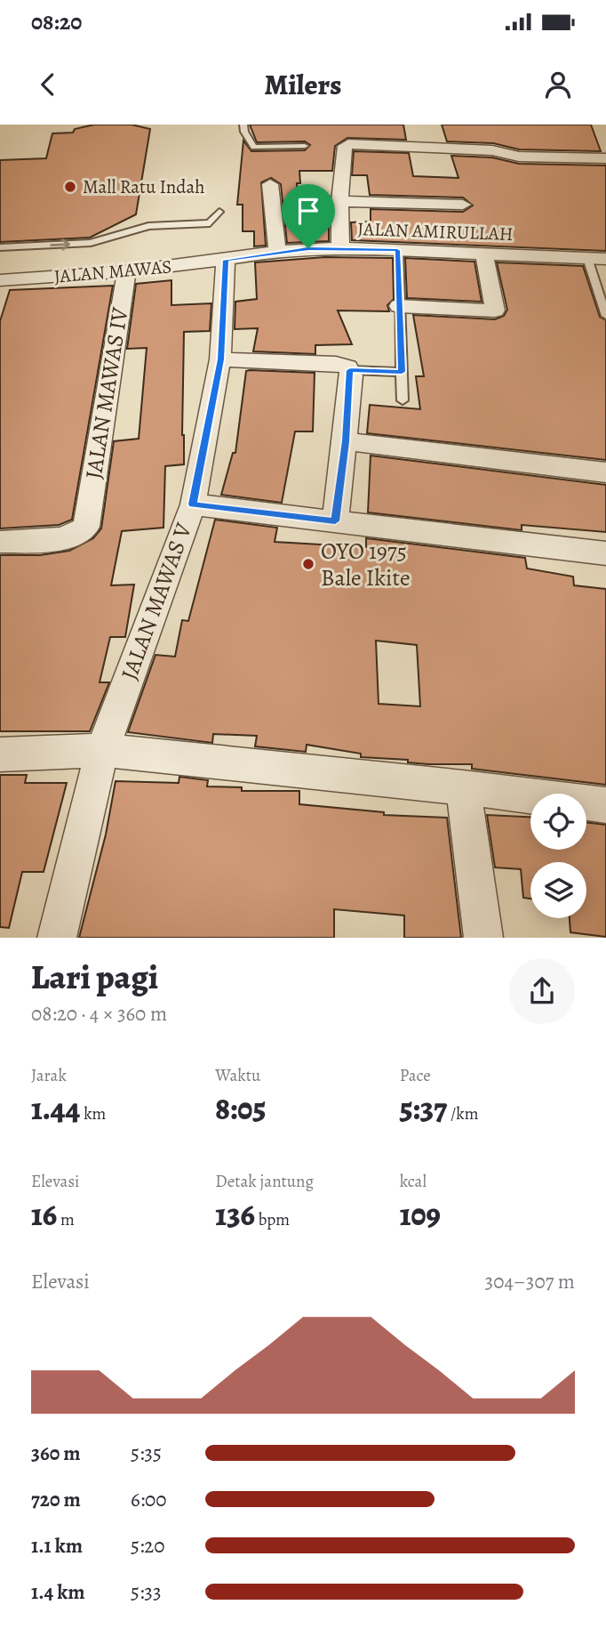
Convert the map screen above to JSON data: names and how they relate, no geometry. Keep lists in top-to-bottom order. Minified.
{"streets":{"street":["JALAN AMIRULLAH","JALAN MAWAS","JALAN MAWAS IV","JALAN MAWAS V"]},"crossings":[["JALAN AMIRULLAH","JALAN MAWAS"],["JALAN AMIRULLAH","JALAN MAWAS V"],["JALAN MAWAS","JALAN MAWAS IV"],["JALAN MAWAS","JALAN MAWAS V"]],"places":["Mall Ratu Indah","OYO 1975 Bale Ikite"],"page":{"status":"08:20","header":"Milers","heading":["Lari pagi","08:20 · 4 × 360 m"],"stats":[["Jarak","1.44 km"],["Waktu","8:05"],["Pace","5:37 /km"],["Elevasi","16 m"],["Detak jantung","136 bpm"],["kcal","109"]],"chart":["Elevasi","304–307 m"],"list":[{"name":"360 m","note":"5:35"},{"name":"720 m","note":"6:00"},{"name":"1.1 km","note":"5:20"},{"name":"1.4 km","note":"5:33"}]}}
